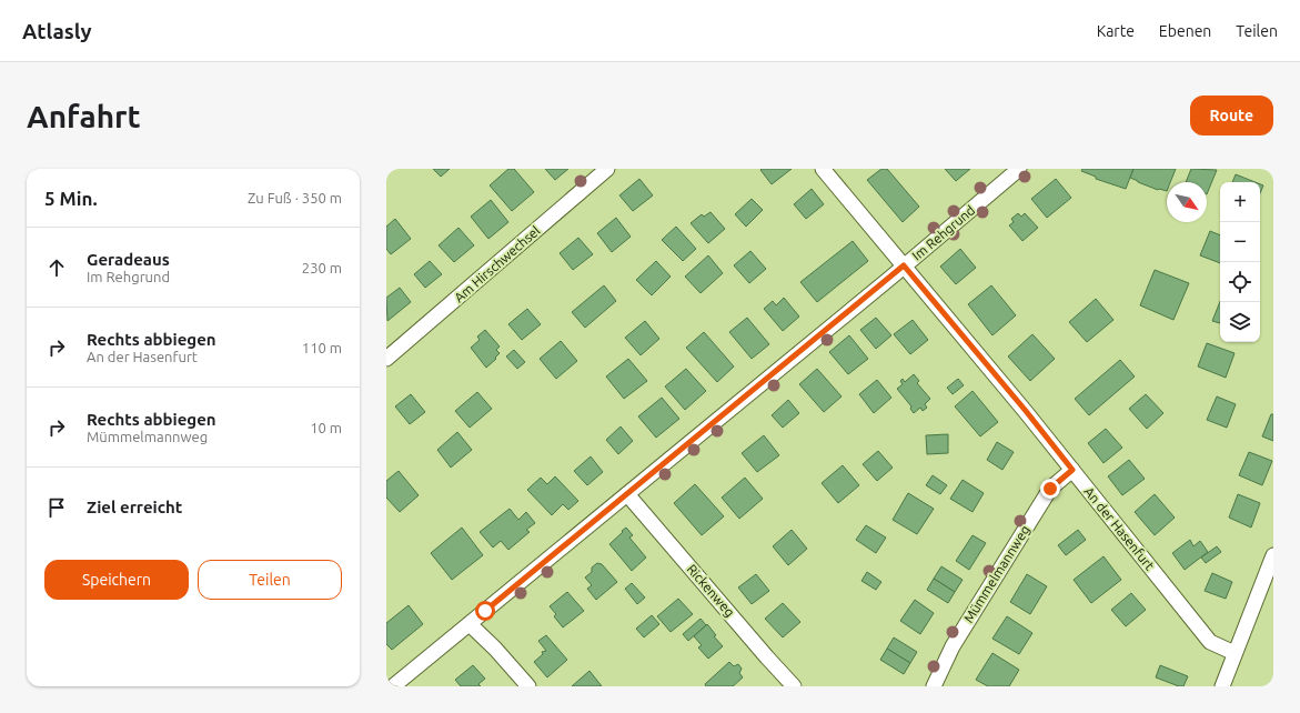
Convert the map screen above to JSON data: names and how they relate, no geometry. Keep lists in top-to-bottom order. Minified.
{"streets":{"street":["Im Rehgrund","Am Hirschwechsel","An der Hasenfurt","Mümmelmannweg","Rickenweg"]},"crossings":[["Im Rehgrund","An der Hasenfurt"],["Im Rehgrund","Rickenweg"],["An der Hasenfurt","Mümmelmannweg"]],"north":"bottom right","page":{"header":"Atlasly","nav":["Karte","Ebenen","Teilen"],"buttons":["Route",["Speichern","Teilen"]],"title":"Anfahrt","heading":["5 Min.","Zu Fuß · 350 m"],"map_buttons":["+","−"],"list":[["Geradeaus","Im Rehgrund","230 m"],["Rechts abbiegen","An der Hasenfurt","110 m"],["Rechts abbiegen","Mümmelmannweg","10 m"],"Ziel erreicht"]}}
